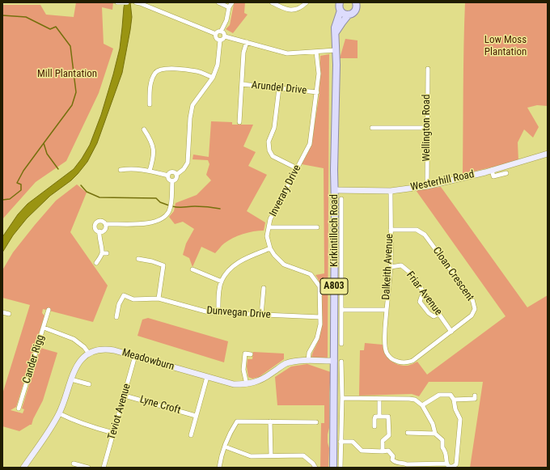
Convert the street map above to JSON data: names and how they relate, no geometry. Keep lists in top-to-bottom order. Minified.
{"streets":{"main road":["Kirkintilloch Road","A803"],"street":["Arundel Drive","Wellington Road","Westerhill Road","Inverary Drive","Dalkeith Avenue","Cloan Crescent","Friar Avenue","Dunvegan Drive","Cander Rigg","Meadowburn","Lyne Croft","Teviot Avenue"]},"crossings":[["Arundel Drive","Inverary Drive"],["Wellington Road","Westerhill Road"],["Westerhill Road","Kirkintilloch Road"],["Westerhill Road","Dalkeith Avenue"],["Kirkintilloch Road","A803"],["Kirkintilloch Road","Meadowburn"],["Dalkeith Avenue","Cloan Crescent"],["Dalkeith Avenue","Friar Avenue"],["Cloan Crescent","Friar Avenue"],["Meadowburn","Teviot Avenue"],["Lyne Croft","Teviot Avenue"]],"parks":["Low Moss Plantation","Mill Plantation"]}
